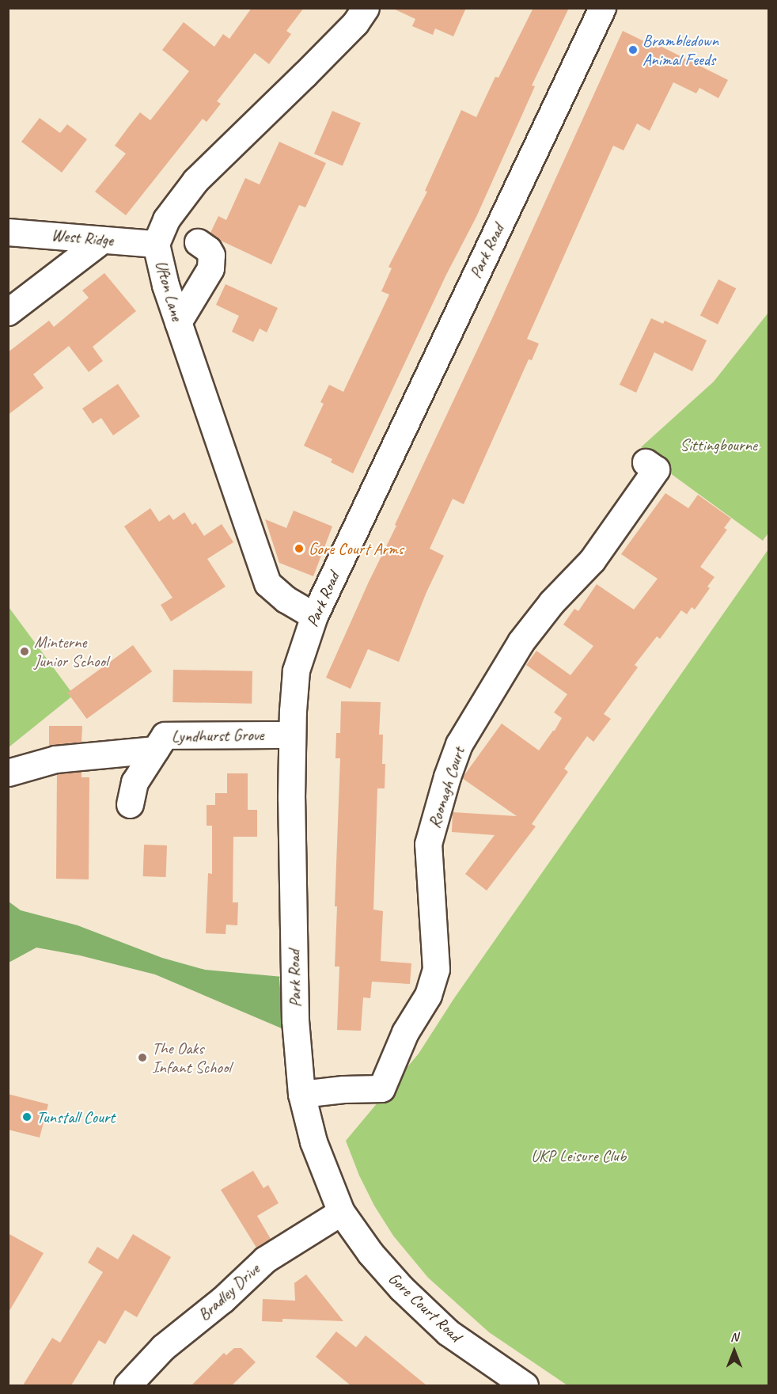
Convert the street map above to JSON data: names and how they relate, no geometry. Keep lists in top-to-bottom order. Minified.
{"streets":{"street":["West Ridge","Park Road","Ufton Lane","Lyndhurst Grove","Roonagh Court","Bradley Drive","Gore Court Road"]},"crossings":[["West Ridge","Ufton Lane"],["Park Road","Ufton Lane"],["Park Road","Lyndhurst Grove"],["Park Road","Roonagh Court"],["Park Road","Bradley Drive"],["Park Road","Gore Court Road"],["Bradley Drive","Gore Court Road"]],"parks":["Sittingbourne","UKP Leisure Club"],"places":["Brambledown Animal Feeds","Gore Court Arms","Minterne Junior School","The Oaks Infant School","Tunstall Court"],"north":"top"}
